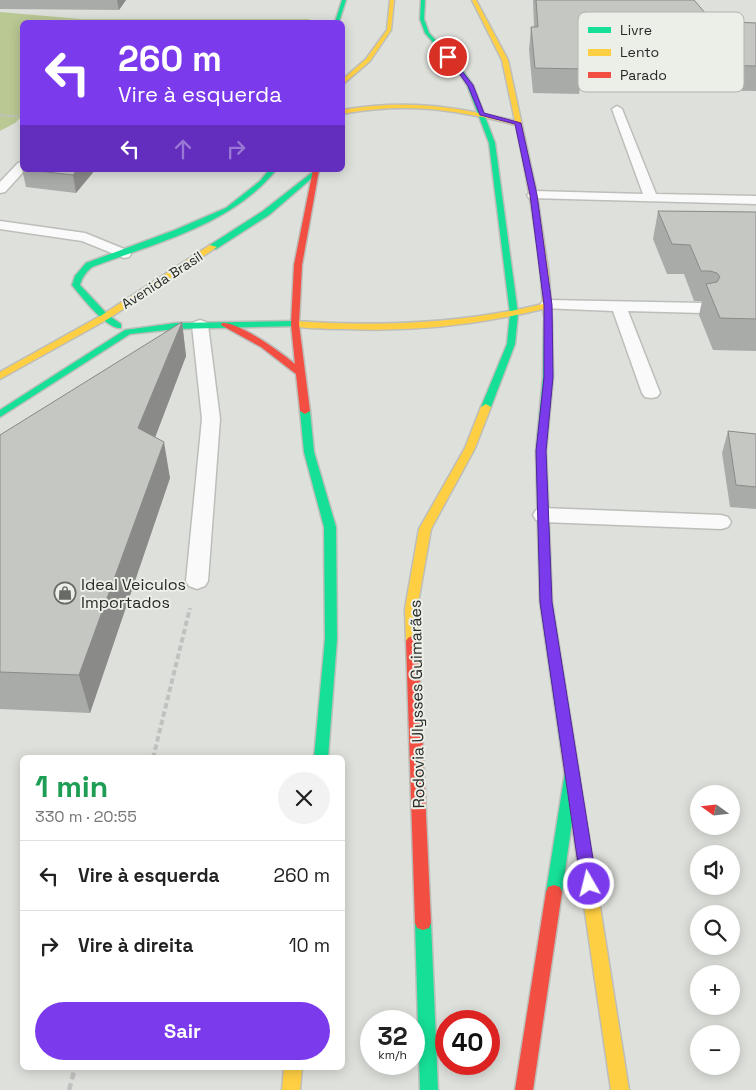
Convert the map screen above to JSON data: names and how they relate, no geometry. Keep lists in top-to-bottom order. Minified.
{"streets":{"main road":["Avenida Brasil","Rodovia Ulysses Guimarães"]},"crossings":[["Avenida Brasil","Rodovia Ulysses Guimarães"]],"places":{"shop":["Ideal Veiculos Importados"]},"legend":["Livre","Lento","Parado"],"north":"left","page":{"turn":["260 m","Vire à esquerda"],"heading":["1 min","330 m · 20:55"],"map_buttons":["+","−"],"list":[{"name":"Vire à esquerda","value":"260 m"},{"name":"Vire à direita","value":"10 m"}],"buttons":"Sair","speed":"32 km/h","limit":"40"}}
